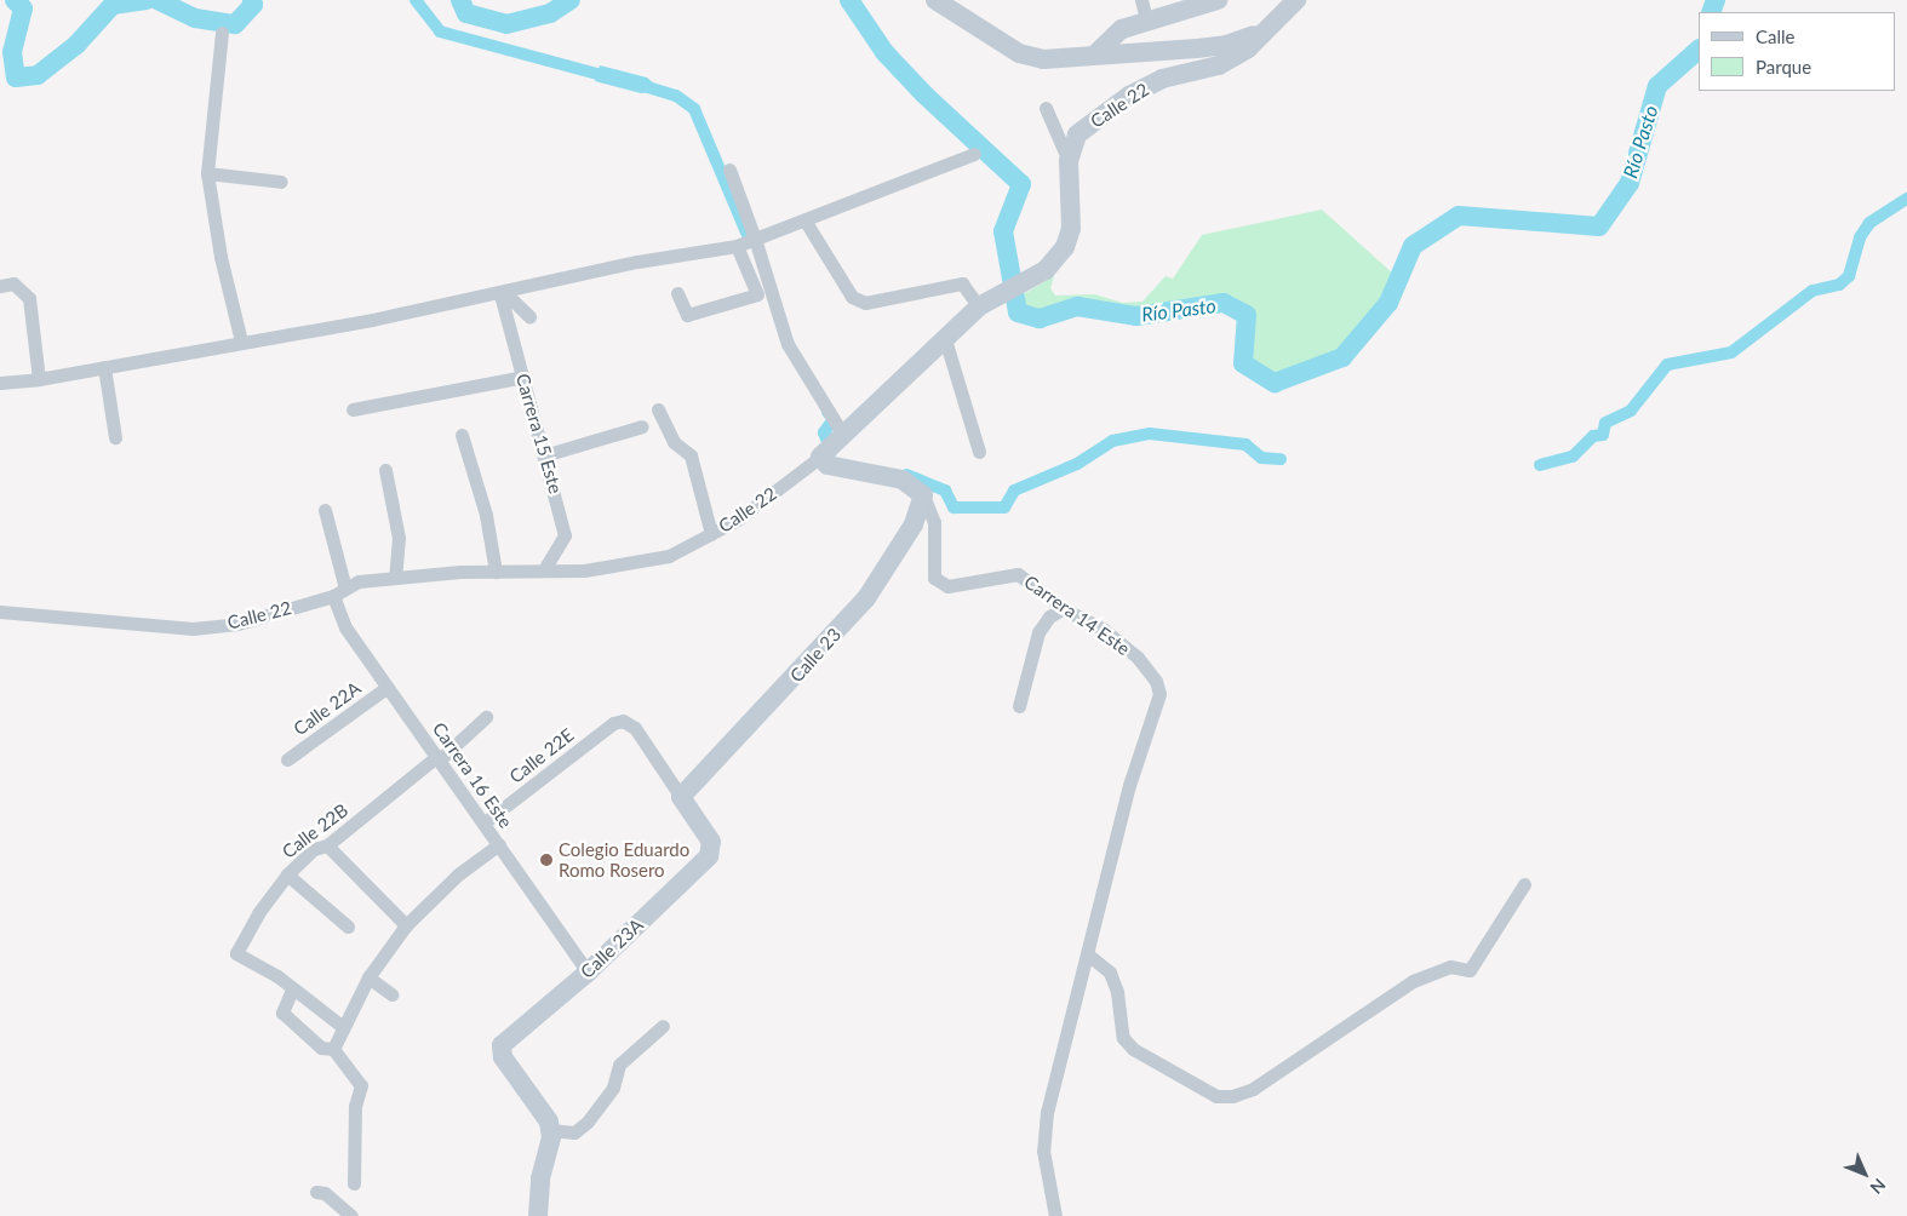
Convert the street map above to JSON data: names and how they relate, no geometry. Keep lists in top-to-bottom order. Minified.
{"streets":{"street":["Calle 22","Carrera 15 Este","Carrera 14 Este","Calle 23","Calle 22A","Calle 22E","Carrera 16 Este","Calle 22B","Calle 23A"]},"crossings":[["Calle 22","Carrera 15 Este"],["Calle 22","Carrera 16 Este"],["Carrera 14 Este","Calle 23"],["Calle 23","Calle 22E"],["Calle 23","Calle 23A"],["Calle 22A","Carrera 16 Este"],["Calle 22E","Carrera 16 Este"],["Calle 22E","Calle 23A"],["Carrera 16 Este","Calle 22B"],["Carrera 16 Este","Calle 23A"]],"water":["Río Pasto"],"places":["Colegio Eduardo Romo Rosero"],"legend":["Calle","Parque"],"north":"bottom right"}
